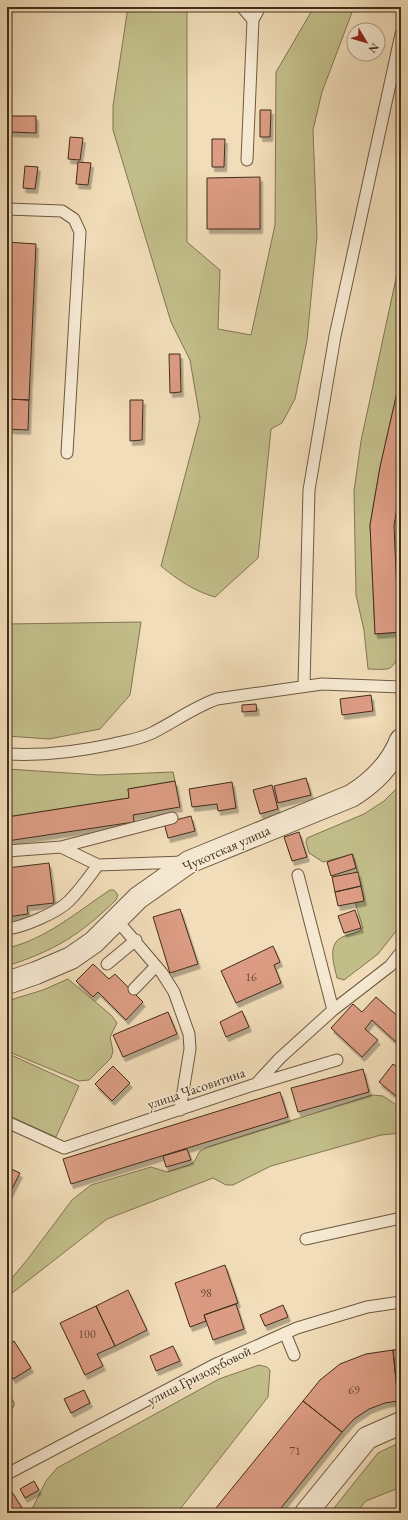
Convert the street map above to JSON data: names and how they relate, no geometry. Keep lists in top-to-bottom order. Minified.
{"streets":{"street":["Чукотская улица"],"lane":["улица Часовитина","улица Гризодубовой"]},"house_numbers":["16","98","100","69","71"],"north":"bottom right"}
